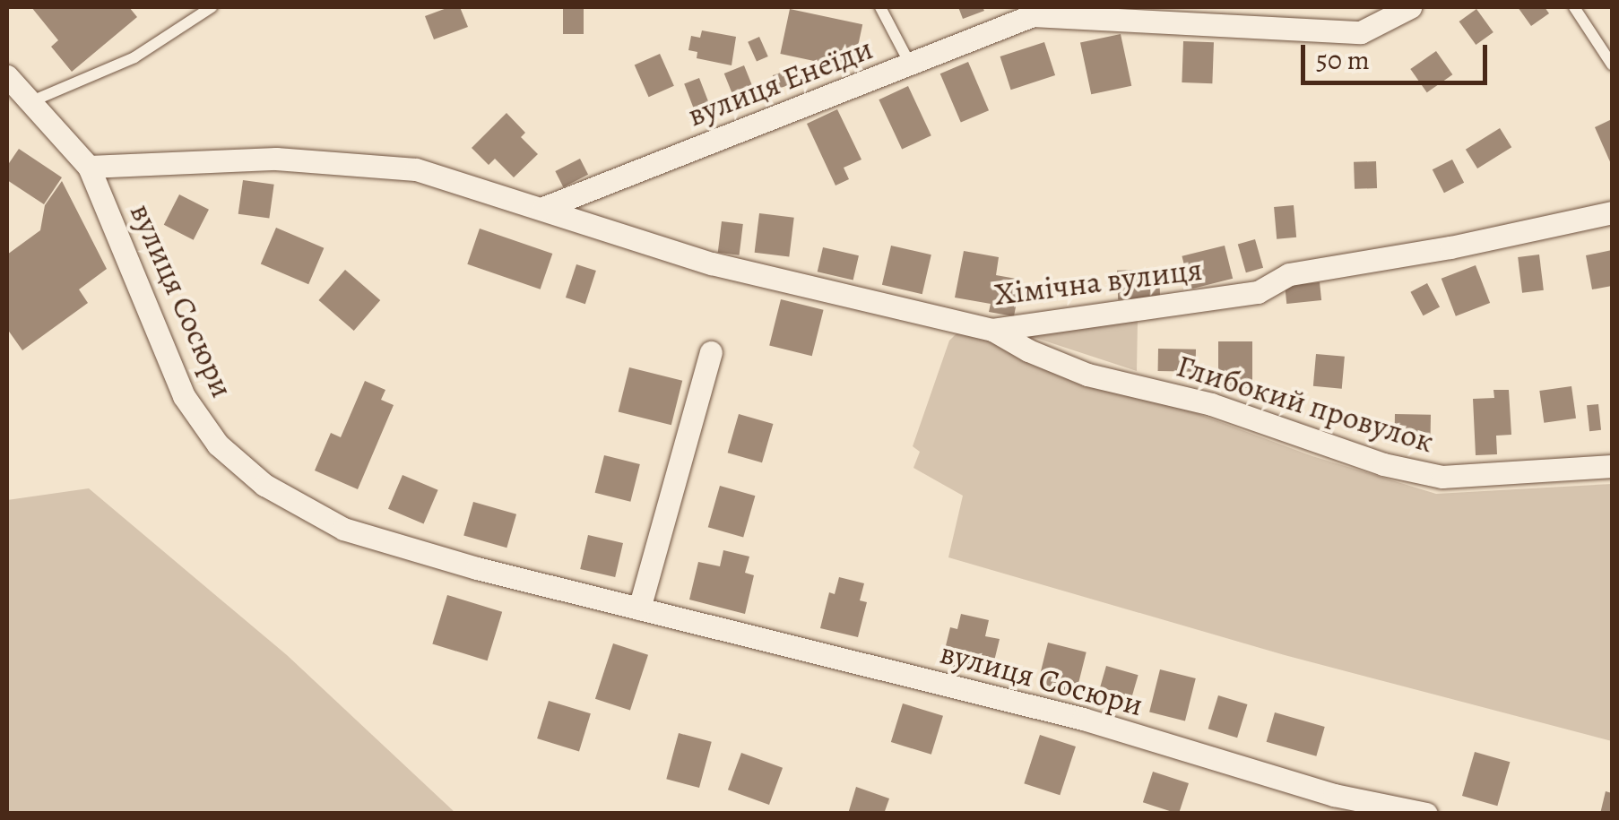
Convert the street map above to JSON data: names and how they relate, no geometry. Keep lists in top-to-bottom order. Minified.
{"streets":{"street":["вулиця Енеїди","Хімічна вулиця","вулиця Сосюри","Глибокий провулок"]},"crossings":[["вулиця Енеїди","Хімічна вулиця"],["Хімічна вулиця","Глибокий провулок"]],"scale_bar":"50 m"}
